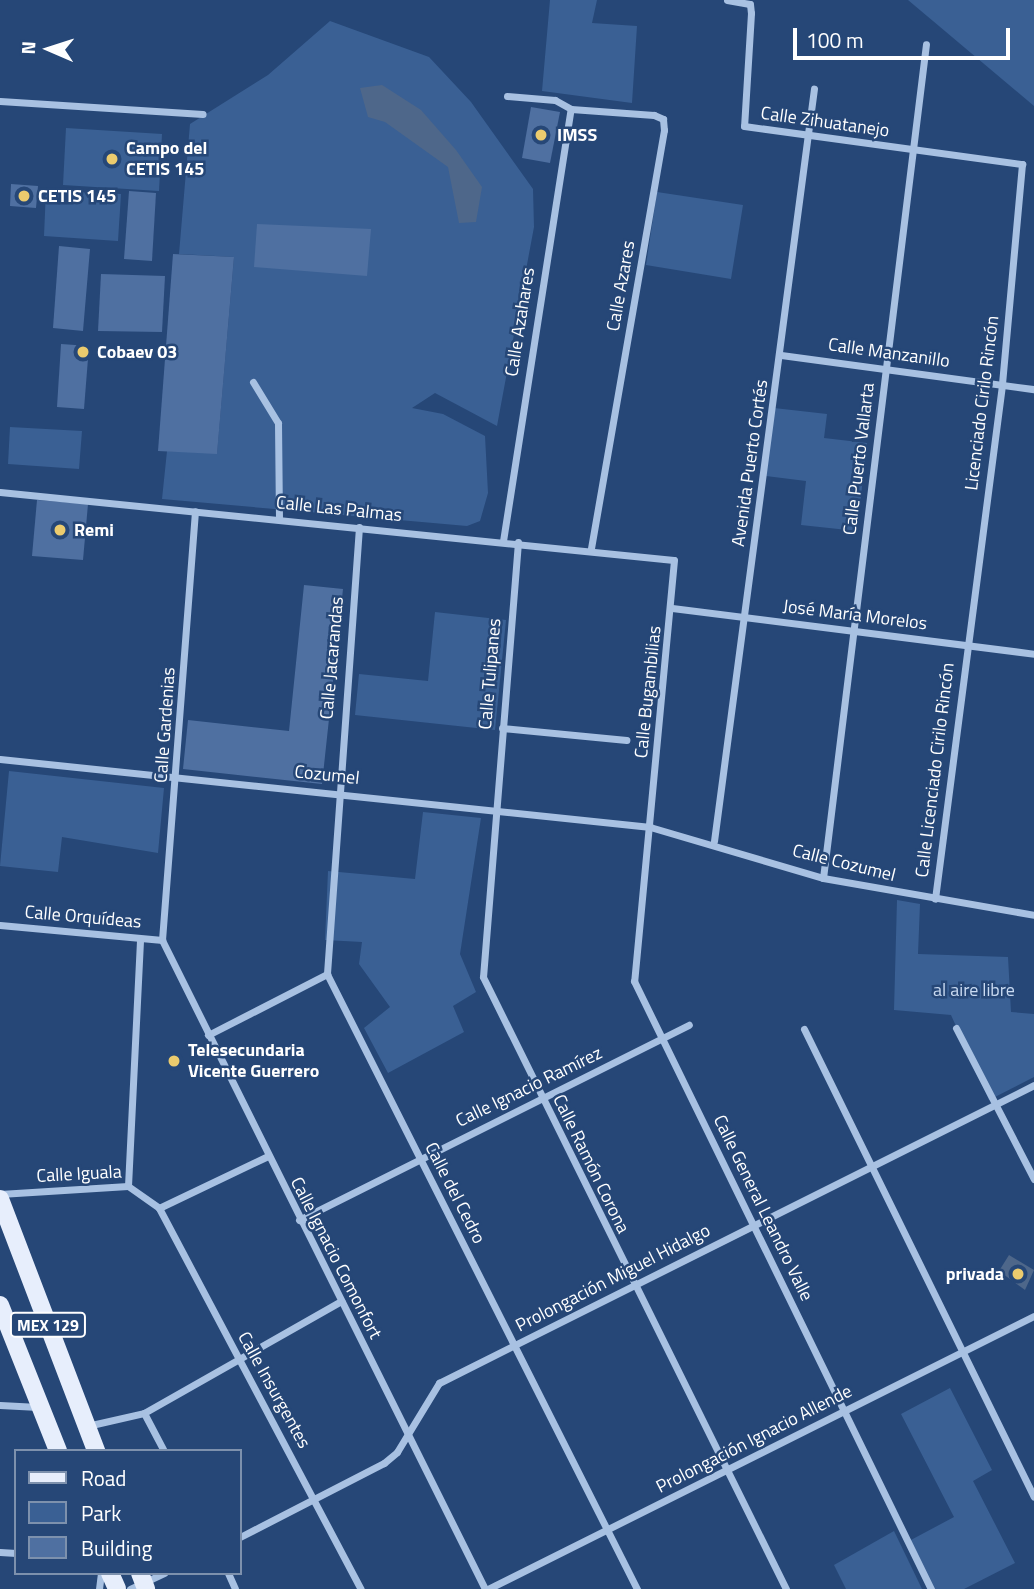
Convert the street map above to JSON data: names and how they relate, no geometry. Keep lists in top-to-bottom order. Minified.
{"streets":{"main road":["MEX 129"],"street":["Calle Zihuatanejo","Calle Azares","Calle Azahares","Calle Manzanillo","Licenciado Cirilo Rincón","Calle Puerto Vallarta","Avenida Puerto Cortés","Calle Las Palmas","José María Morelos","Calle Jacarandas","Calle Tulipanes","Calle Bugambilias","Calle Gardenias","Calle Licenciado Cirilo Rincón","Cozumel","Calle Cozumel","Calle Orquídeas","Calle Ignacio Ramírez","Calle Ramón Corona","Calle Iguala","Calle del Cedro","Calle General Leandro Valle","Calle Ignacio Comonfort","Prolongación Miguel Hidalgo","Calle Insurgentes","Prolongación Ignacio Allende"]},"crossings":[["Calle Zihuatanejo","Licenciado Cirilo Rincón"],["Calle Zihuatanejo","Calle Puerto Vallarta"],["Calle Zihuatanejo","Avenida Puerto Cortés"],["Calle Azares","Calle Azahares"],["Calle Azares","Calle Las Palmas"],["Calle Azahares","Calle Las Palmas"],["Calle Manzanillo","Licenciado Cirilo Rincón"],["Calle Manzanillo","Calle Puerto Vallarta"],["Calle Manzanillo","Avenida Puerto Cortés"],["Licenciado Cirilo Rincón","José María Morelos"],["Licenciado Cirilo Rincón","Calle Licenciado Cirilo Rincón"],["Calle Puerto Vallarta","José María Morelos"],["Calle Puerto Vallarta","Calle Cozumel"],["Avenida Puerto Cortés","José María Morelos"],["Avenida Puerto Cortés","Calle Cozumel"],["Calle Las Palmas","Calle Jacarandas"],["Calle Las Palmas","Calle Tulipanes"],["Calle Las Palmas","Calle Bugambilias"],["Calle Las Palmas","Calle Gardenias"],["José María Morelos","Calle Bugambilias"],["José María Morelos","Calle Licenciado Cirilo Rincón"],["Calle Jacarandas","Cozumel"],["Calle Jacarandas","Calle del Cedro"],["Calle Tulipanes","Cozumel"],["Calle Tulipanes","Calle Ramón Corona"],["Calle Bugambilias","Cozumel"],["Calle Bugambilias","Calle Cozumel"],["Calle Bugambilias","Calle General Leandro Valle"],["Calle Gardenias","Cozumel"],["Calle Gardenias","Calle Orquídeas"],["Calle Gardenias","Calle Ignacio Comonfort"],["Calle Licenciado Cirilo Rincón","Calle Cozumel"],["Cozumel","Calle Cozumel"],["Cozumel","Calle Ramón Corona"],["Cozumel","Calle del Cedro"],["Cozumel","Calle General Leandro Valle"],["Calle Cozumel","Calle General Leandro Valle"],["Calle Orquídeas","Calle Ignacio Comonfort"],["Calle Ignacio Ramírez","Calle Ramón Corona"],["Calle Ignacio Ramírez","Calle del Cedro"],["Calle Ignacio Ramírez","Calle General Leandro Valle"],["Calle Ignacio Ramírez","Calle Ignacio Comonfort"],["Calle Ramón Corona","Prolongación Miguel Hidalgo"],["Calle Ramón Corona","Prolongación Ignacio Allende"],["Calle Iguala","MEX 129"],["Calle Iguala","Calle Insurgentes"],["Calle del Cedro","Prolongación Miguel Hidalgo"],["Calle del Cedro","Prolongación Ignacio Allende"],["Calle General Leandro Valle","Prolongación Miguel Hidalgo"],["Calle General Leandro Valle","Prolongación Ignacio Allende"],["Calle Ignacio Comonfort","Prolongación Miguel Hidalgo"],["Calle Ignacio Comonfort","Prolongación Ignacio Allende"],["Prolongación Miguel Hidalgo","Calle Insurgentes"]],"parks":["al aire libre"],"places":["IMSS","Campo del CETIS 145","CETIS 145","Cobaev 03","Remi","Telesecundaria Vicente Guerrero","privada"],"legend":["Road","Park","Building"],"scale_bar":"100 m","north":"left"}
